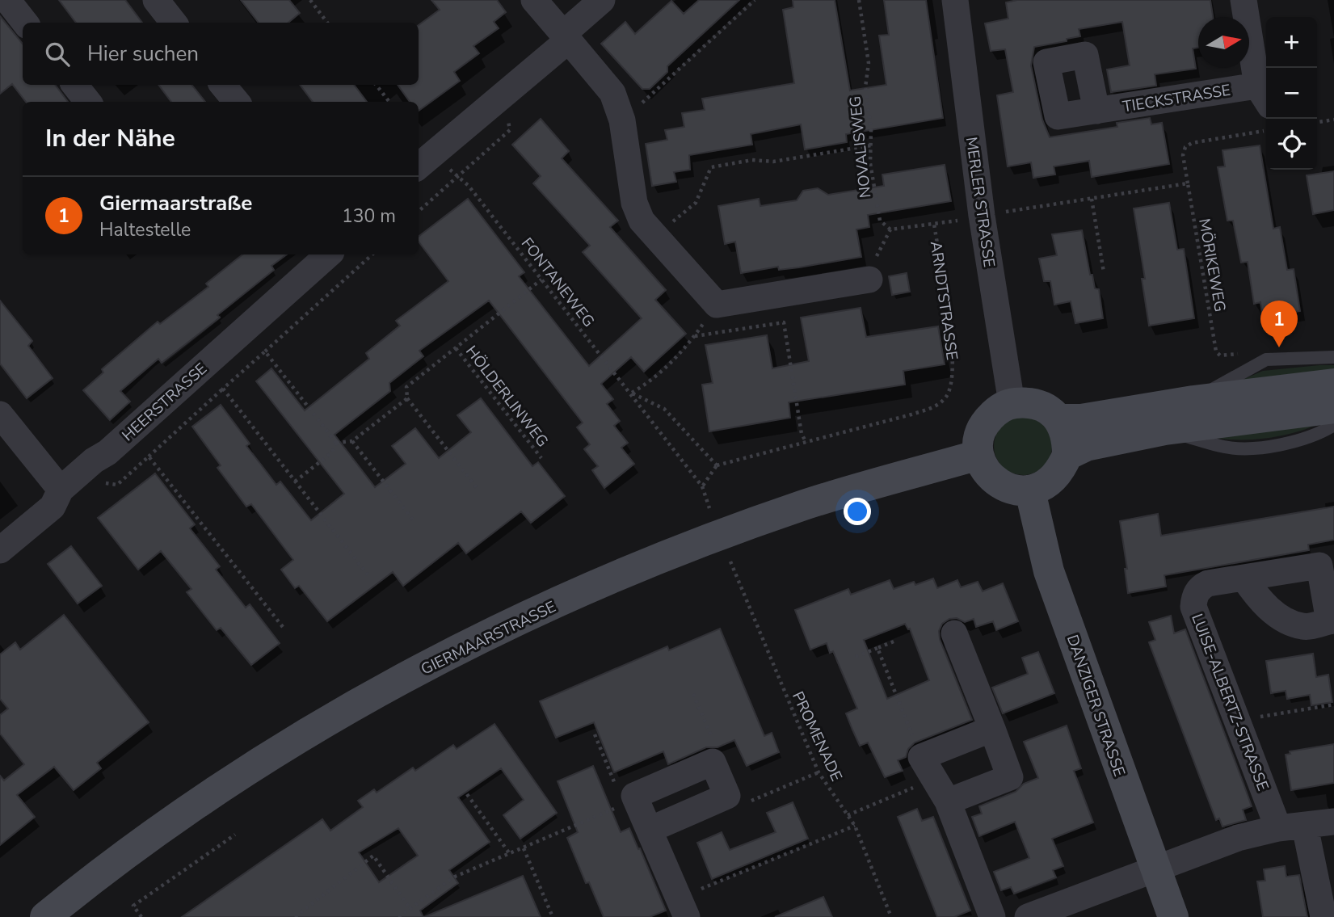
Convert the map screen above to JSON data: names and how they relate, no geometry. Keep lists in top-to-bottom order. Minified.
{"streets":{"main road":["GIERMAARSTRASSE","DANZIGER STRASSE"],"street":["TIECKSTRASSE","MERLER STRASSE","HEERSTRASSE","LUISE-ALBERTZ-STRASSE"],"path":["NOVALISWEG","MÖRIKEWEG","FONTANEWEG","ARNDTSTRASSE","HÖLDERLINWEG","PROMENADE"]},"crossings":[["MERLER STRASSE","GIERMAARSTRASSE"],["MERLER STRASSE","DANZIGER STRASSE"],["FONTANEWEG","HÖLDERLINWEG"],["GIERMAARSTRASSE","DANZIGER STRASSE"]],"north":"right","page":{"map_buttons":["+","−"],"search":"Hier suchen","heading":"In der Nähe","list":[{"mark":"1","name":"Giermaarstraße","note":"Haltestelle","value":"130 m"}],"pins":"1"}}
